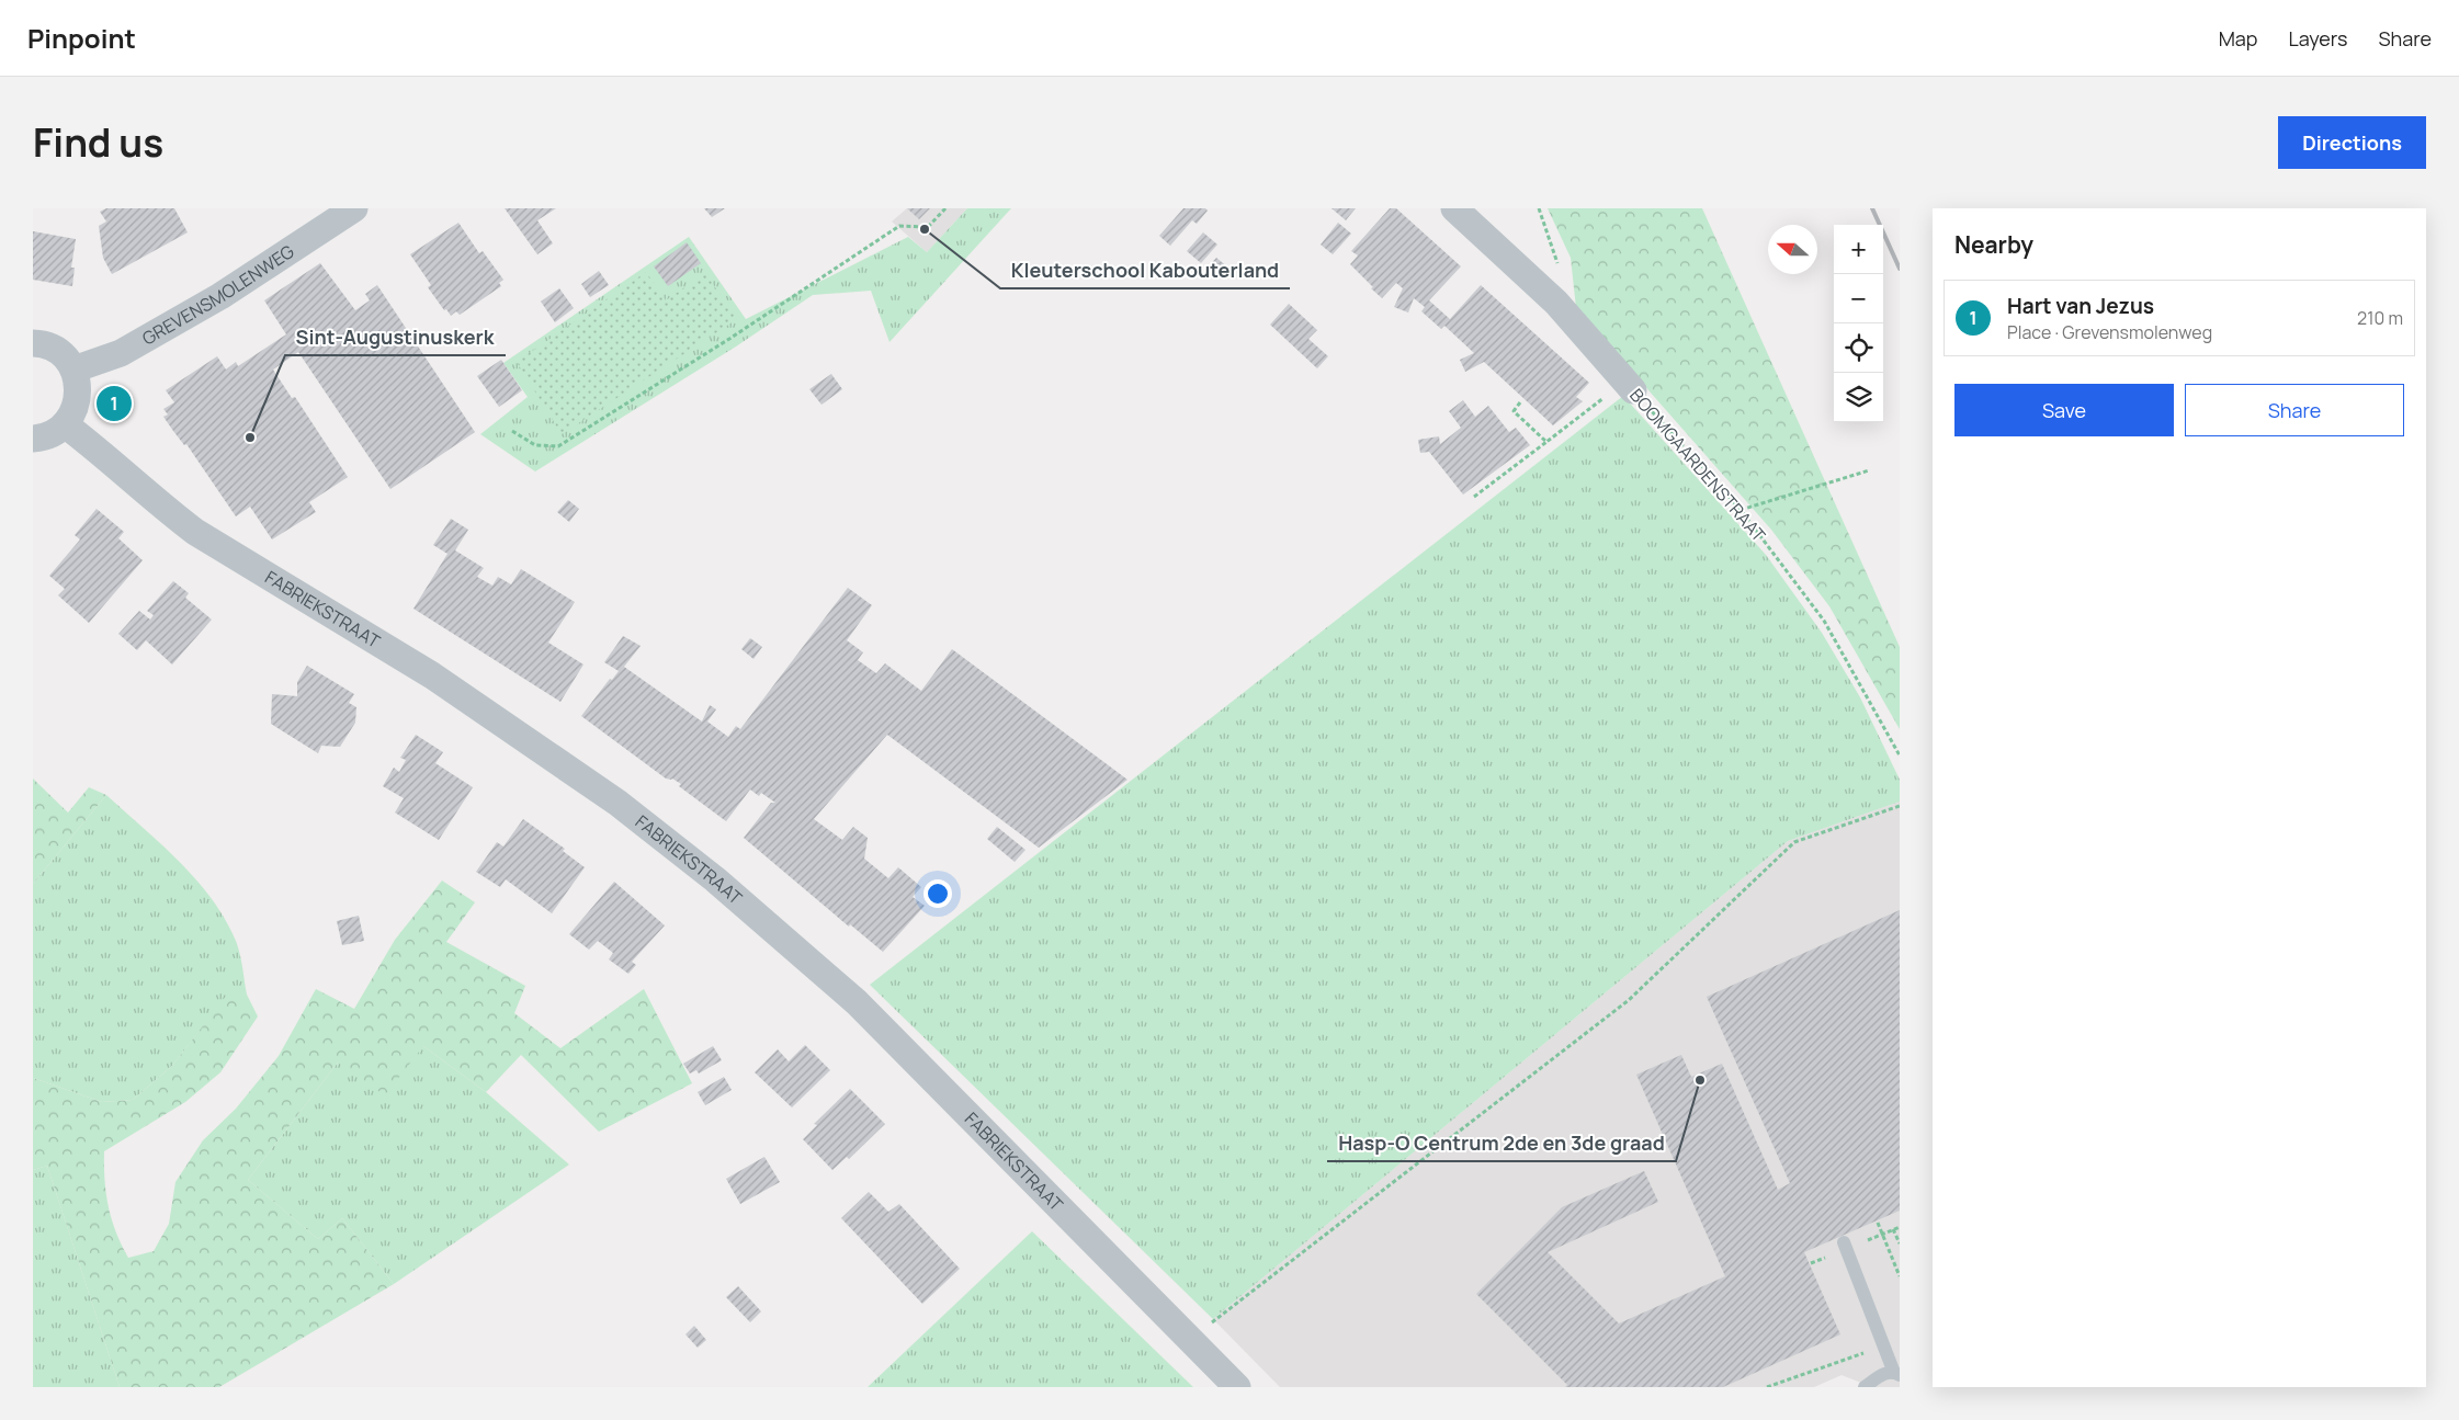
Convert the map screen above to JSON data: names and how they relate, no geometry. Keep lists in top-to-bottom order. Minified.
{"streets":{"street":["GREVENSMOLENWEG","BOOMGAARDENSTRAAT","FABRIEKSTRAAT"]},"places":["Kleuterschool Kabouterland","Sint-Augustinuskerk","Hasp-O Centrum 2de en 3de graad"],"north":"left","page":{"header":"Pinpoint","nav":["Map","Layers","Share"],"title":"Find us","buttons":["Directions",["Save","Share"]],"heading":"Nearby","map_buttons":["+","−"],"list":[{"mark":"1","name":"Hart van Jezus","note":"Place · Grevensmolenweg","value":"210 m"}],"pins":"1"}}
